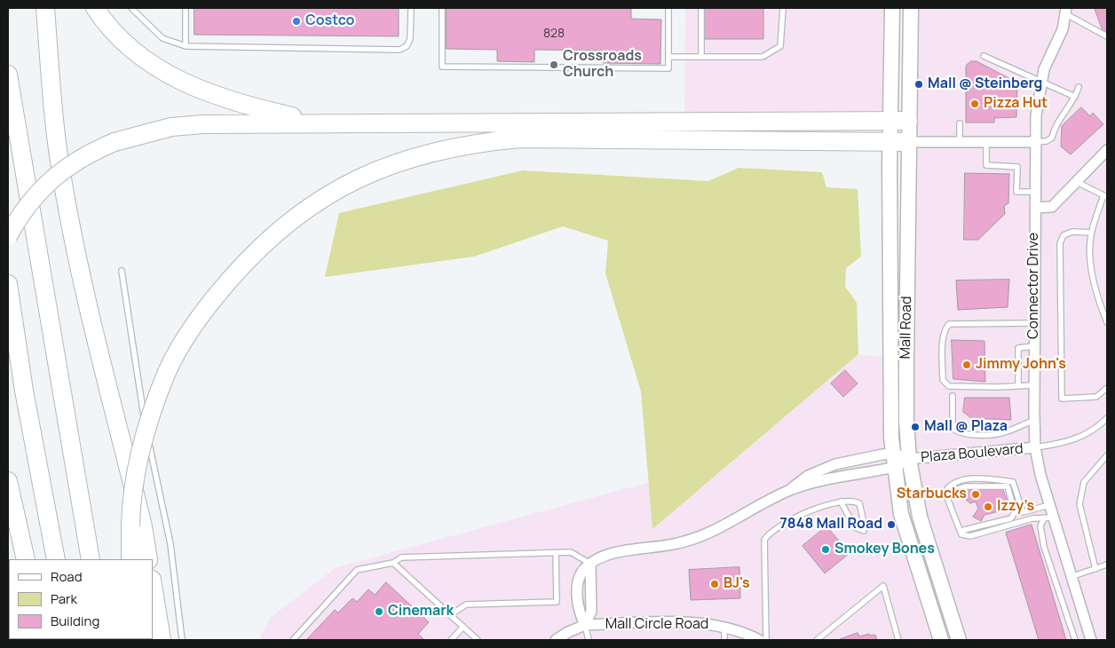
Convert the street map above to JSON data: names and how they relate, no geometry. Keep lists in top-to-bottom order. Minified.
{"streets":{"main road":["Mall Road"],"street":["Connector Drive","Plaza Boulevard","Mall Circle Road"]},"crossings":[["Connector Drive","Plaza Boulevard"],["Mall Road","Plaza Boulevard"]],"places":["Costco","Crossroads Church","Mall @ Steinberg","Pizza Hut","Jimmy John's","Mall @ Plaza","Starbucks","Izzy’s","7848 Mall Road","Smokey Bones","BJ's","Cinemark"],"house_numbers":["828"],"legend":["Road","Park","Building"]}
